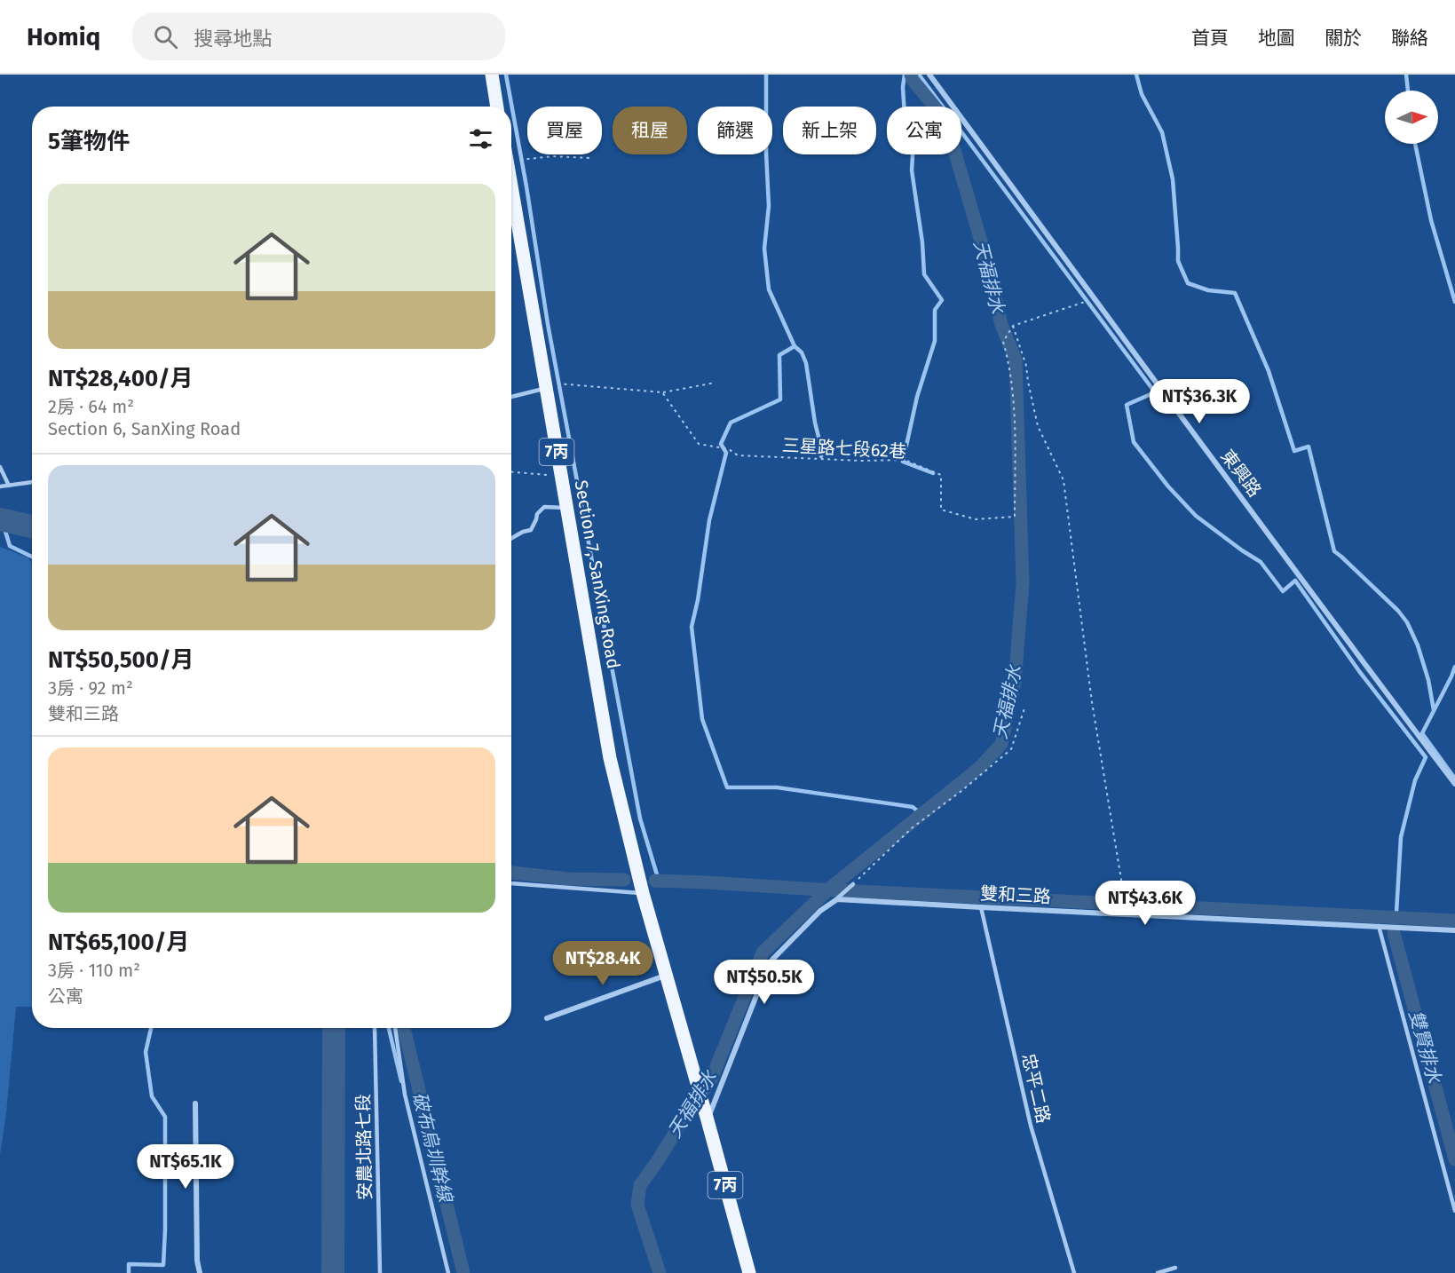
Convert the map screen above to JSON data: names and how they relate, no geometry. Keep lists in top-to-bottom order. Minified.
{"streets":{"main road":["7丙","Section 7, SanXing Road"],"street":["東興路","雙和三路"],"lane":["忠平二路","安農北路七段"],"path":["三星路七段62巷"]},"crossings":[["7丙","Section 7, SanXing Road"],["雙和三路","忠平二路"]],"water":["天福排水","雙賢排水","破布烏圳幹線"],"north":"right","page":{"header":"Homiq","search":"搜尋地點","nav":["首頁","地圖","關於","聯絡"],"chip":["買屋","租屋","篩選","新上架","公寓"],"heading":"5筆物件","list":[{"name":"NT$28,400/月","note":"2房 · 64 m² · Section 6, SanXing Road"},{"name":"NT$50,500/月","note":"3房 · 92 m² · 雙和三路"},{"name":"NT$65,100/月","note":"3房 · 110 m² · 公寓"}],"price":["NT$36.3K","NT$43.6K","NT$28.4K","NT$50.5K","NT$65.1K"]}}
